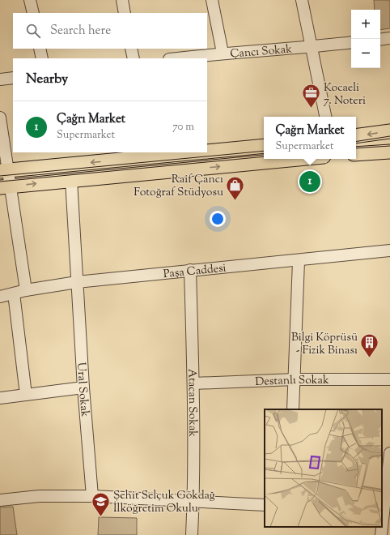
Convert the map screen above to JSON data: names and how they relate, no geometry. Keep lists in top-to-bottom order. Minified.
{"streets":{"street":["Çancı Sokak","Paşa Caddesi","Destanlı Sokak","Ural Sokak","Atacan Sokak"]},"crossings":[["Paşa Caddesi","Ural Sokak"],["Paşa Caddesi","Atacan Sokak"],["Destanlı Sokak","Atacan Sokak"]],"places":{"office":["Kocaeli 7. Noteri"],"shop":["Raif Çancı Fotoğraf Stüdyosu"],"building":["Bilgi Köprüsü - Fizik Binası"],"school or university":["Şehit Selçuk Gökdağ İlköğretim Okulu"]},"page":{"map_buttons":["+","−"],"search":"Search here","heading":"Nearby","list":[{"mark":"1","name":"Çağrı Market","note":"Supermarket","value":"70 m"}],"popup":["Çağrı Market","Supermarket"],"pins":"1"}}
